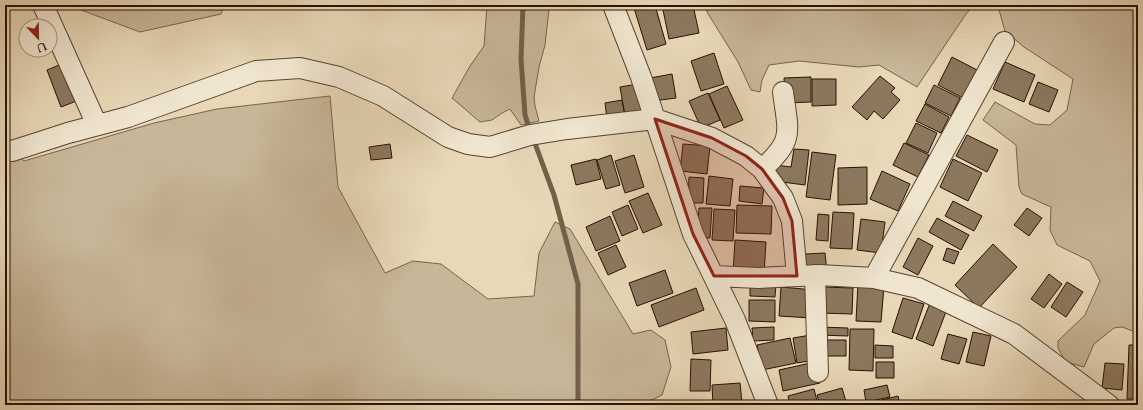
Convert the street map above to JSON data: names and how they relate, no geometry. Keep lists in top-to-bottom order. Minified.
{"north":"bottom"}
